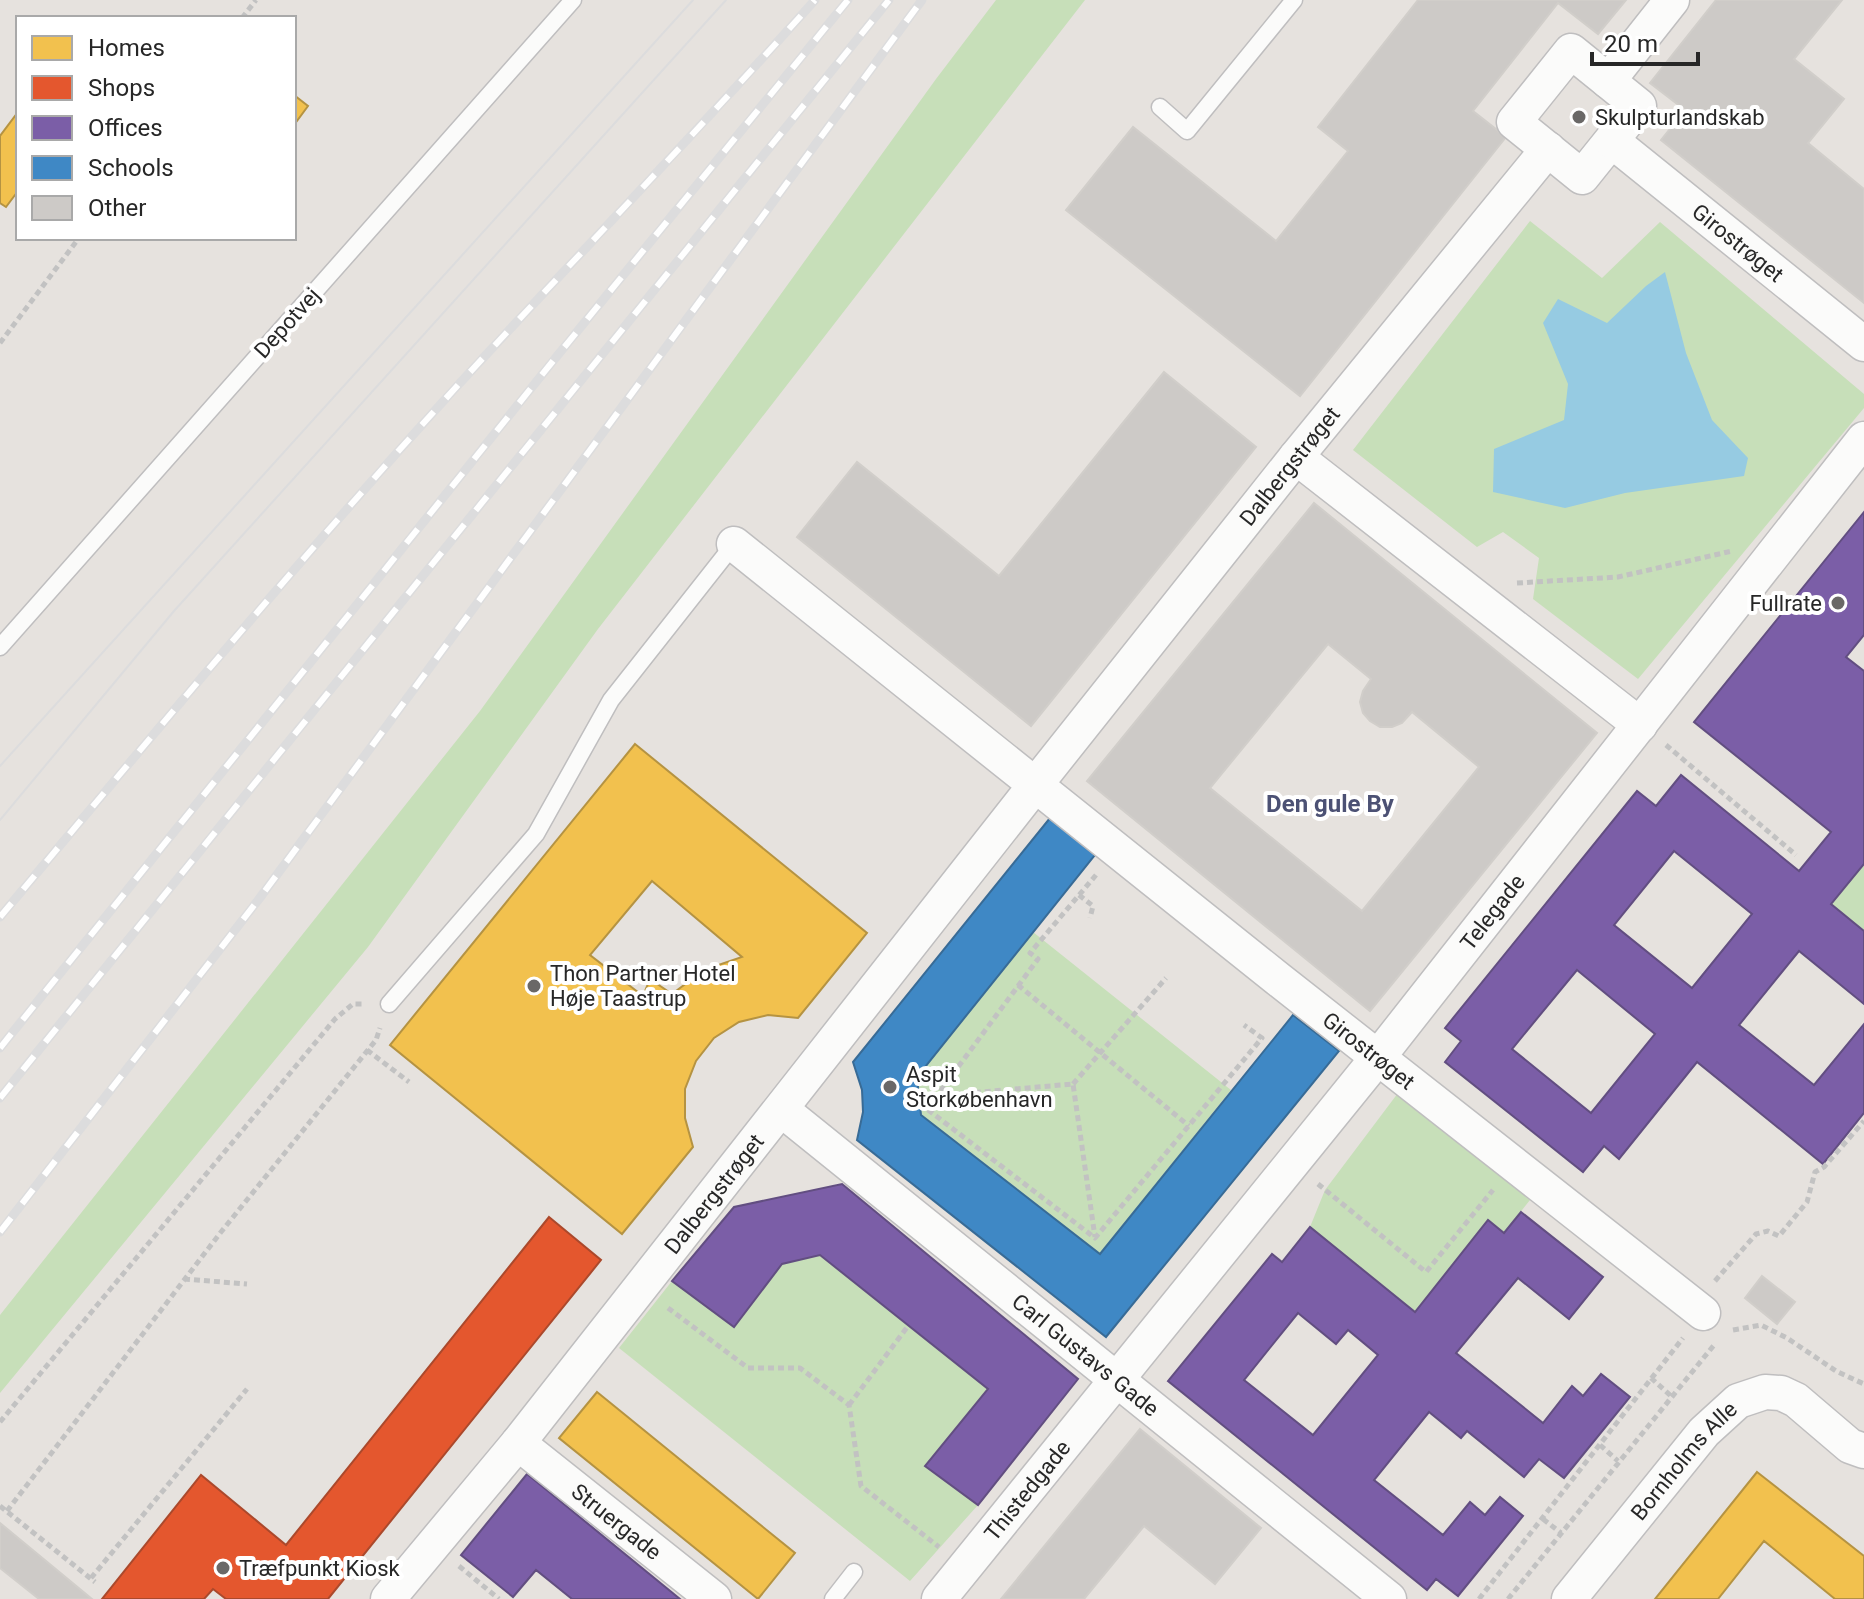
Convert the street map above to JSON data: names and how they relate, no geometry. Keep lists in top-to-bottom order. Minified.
{"streets":{"street":["Girostrøget","Dalbergstrøget","Telegade","Carl Gustavs Gade","Bornholms Alle","Thistedgade","Struergade"],"lane":["Depotvej"]},"crossings":[["Girostrøget","Dalbergstrøget"],["Girostrøget","Telegade"],["Dalbergstrøget","Carl Gustavs Gade"],["Dalbergstrøget","Struergade"],["Telegade","Carl Gustavs Gade"],["Telegade","Thistedgade"],["Carl Gustavs Gade","Thistedgade"]],"districts":["Den gule By"],"places":["Skulpturlandskab","Fullrate","Thon Partner Hotel Høje Taastrup","Aspit Storkøbenhavn","Træfpunkt Kiosk"],"legend":["Homes","Shops","Offices","Schools","Other"],"scale_bar":"20 m"}
